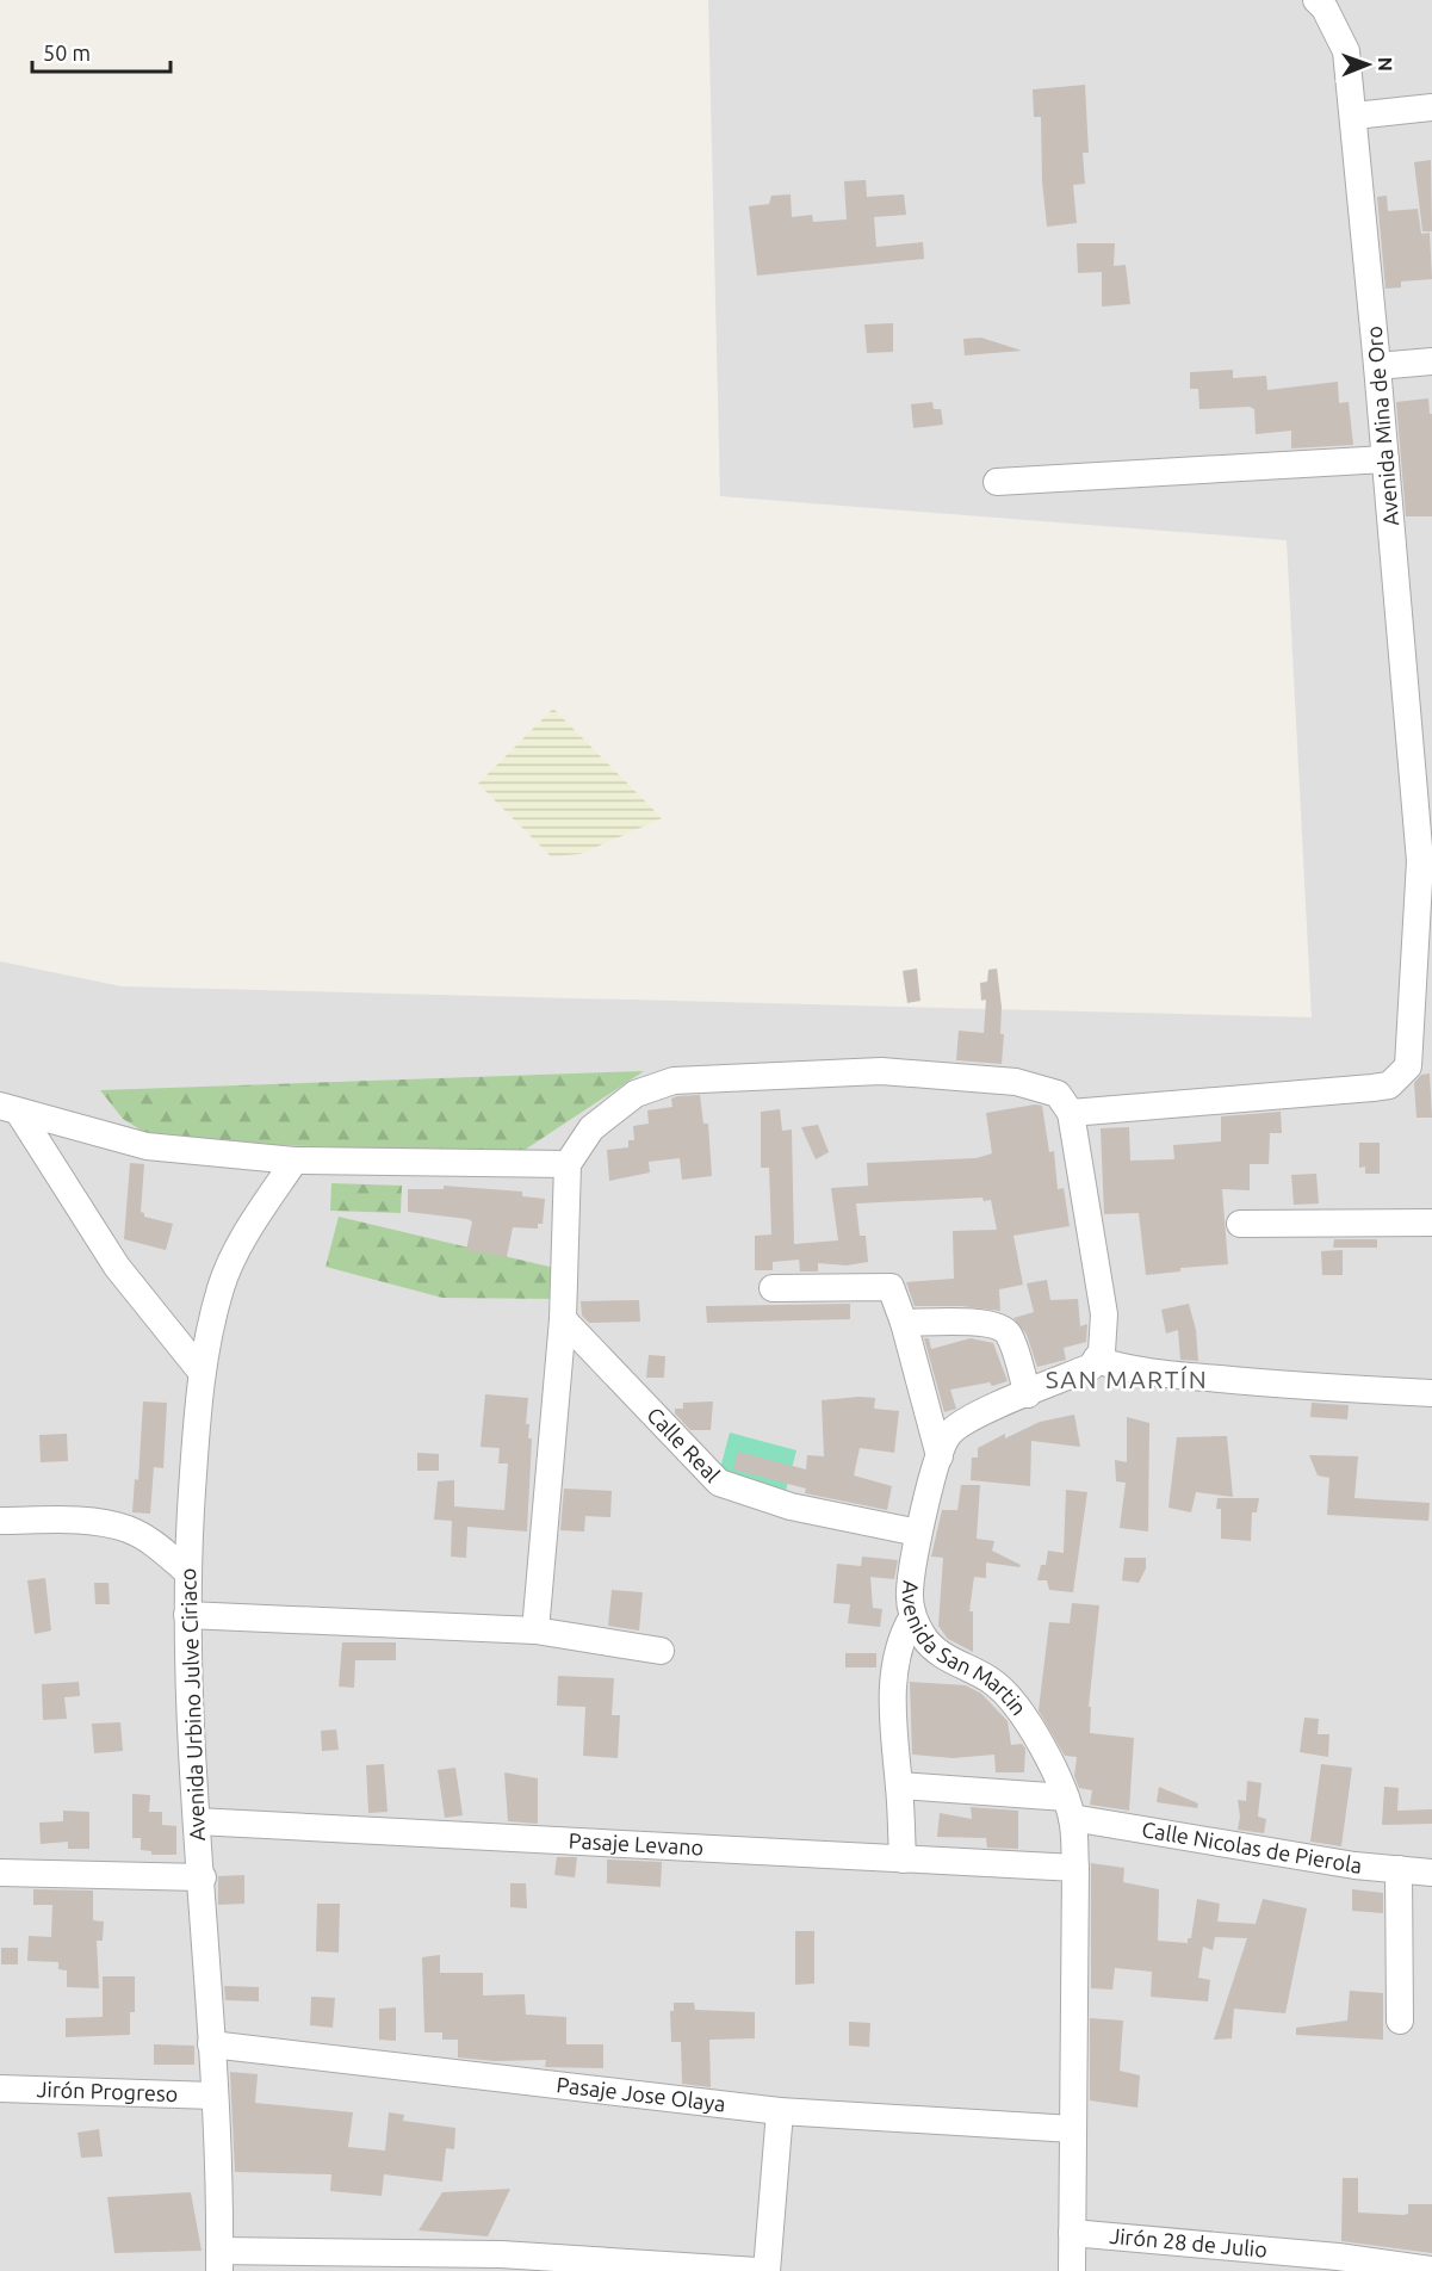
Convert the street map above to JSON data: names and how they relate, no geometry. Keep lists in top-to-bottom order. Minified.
{"streets":{"street":["Avenida Mina de Oro","Calle Real","Avenida San Martin","Avenida Urbino Julve Ciriaco","Pasaje Levano","Calle Nicolas de Pierola","Jirón Progreso","Pasaje Jose Olaya","Jirón 28 de Julio"]},"crossings":[["Calle Real","Avenida San Martin"],["Avenida San Martin","Pasaje Levano"],["Avenida San Martin","Calle Nicolas de Pierola"],["Avenida San Martin","Pasaje Jose Olaya"],["Avenida San Martin","Jirón 28 de Julio"],["Avenida Urbino Julve Ciriaco","Pasaje Levano"],["Avenida Urbino Julve Ciriaco","Jirón Progreso"],["Avenida Urbino Julve Ciriaco","Pasaje Jose Olaya"]],"districts":["SAN MARTÍN"],"scale_bar":"50 m","north":"right"}
